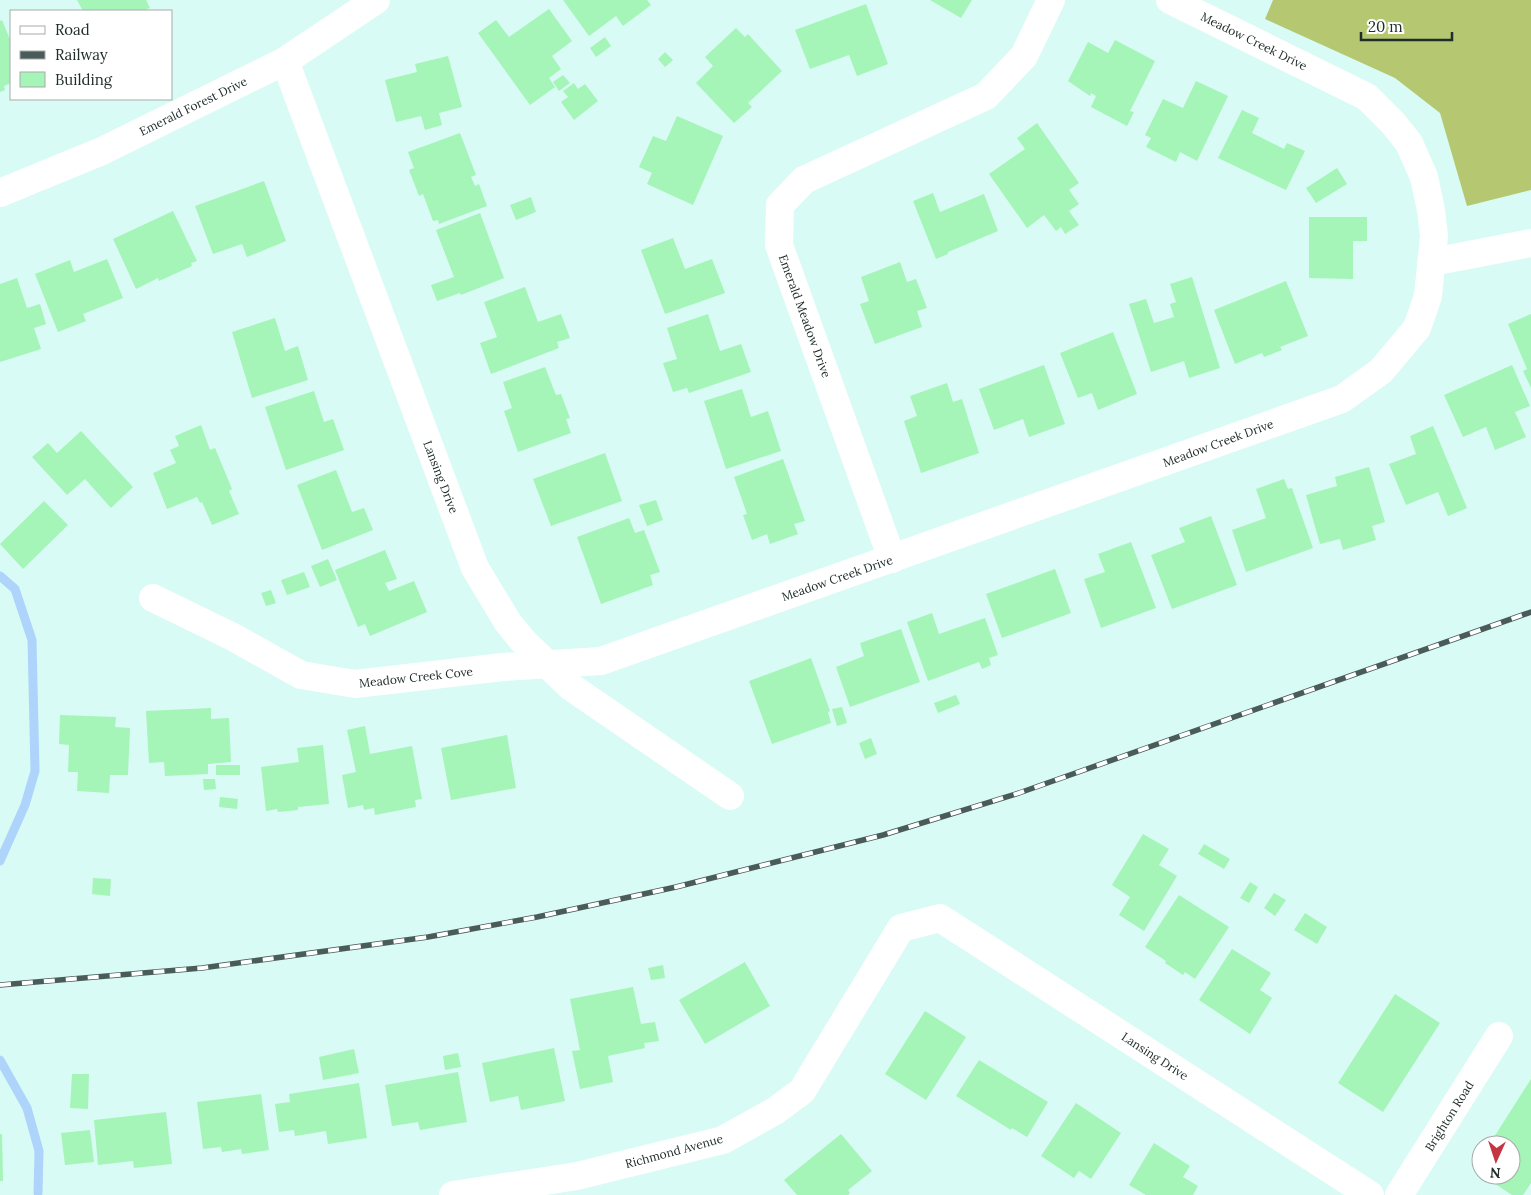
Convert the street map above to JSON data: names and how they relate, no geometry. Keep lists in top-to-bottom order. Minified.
{"streets":{"street":["Meadow Creek Drive","Emerald Forest Drive","Emerald Meadow Drive","Lansing Drive","Meadow Creek Cove","Brighton Road","Richmond Avenue"]},"crossings":[["Meadow Creek Drive","Emerald Meadow Drive"],["Meadow Creek Drive","Lansing Drive"],["Meadow Creek Drive","Meadow Creek Cove"],["Emerald Forest Drive","Lansing Drive"],["Lansing Drive","Meadow Creek Cove"],["Lansing Drive","Richmond Avenue"]],"legend":["Road","Railway","Building"],"scale_bar":"20 m","north":"bottom"}
